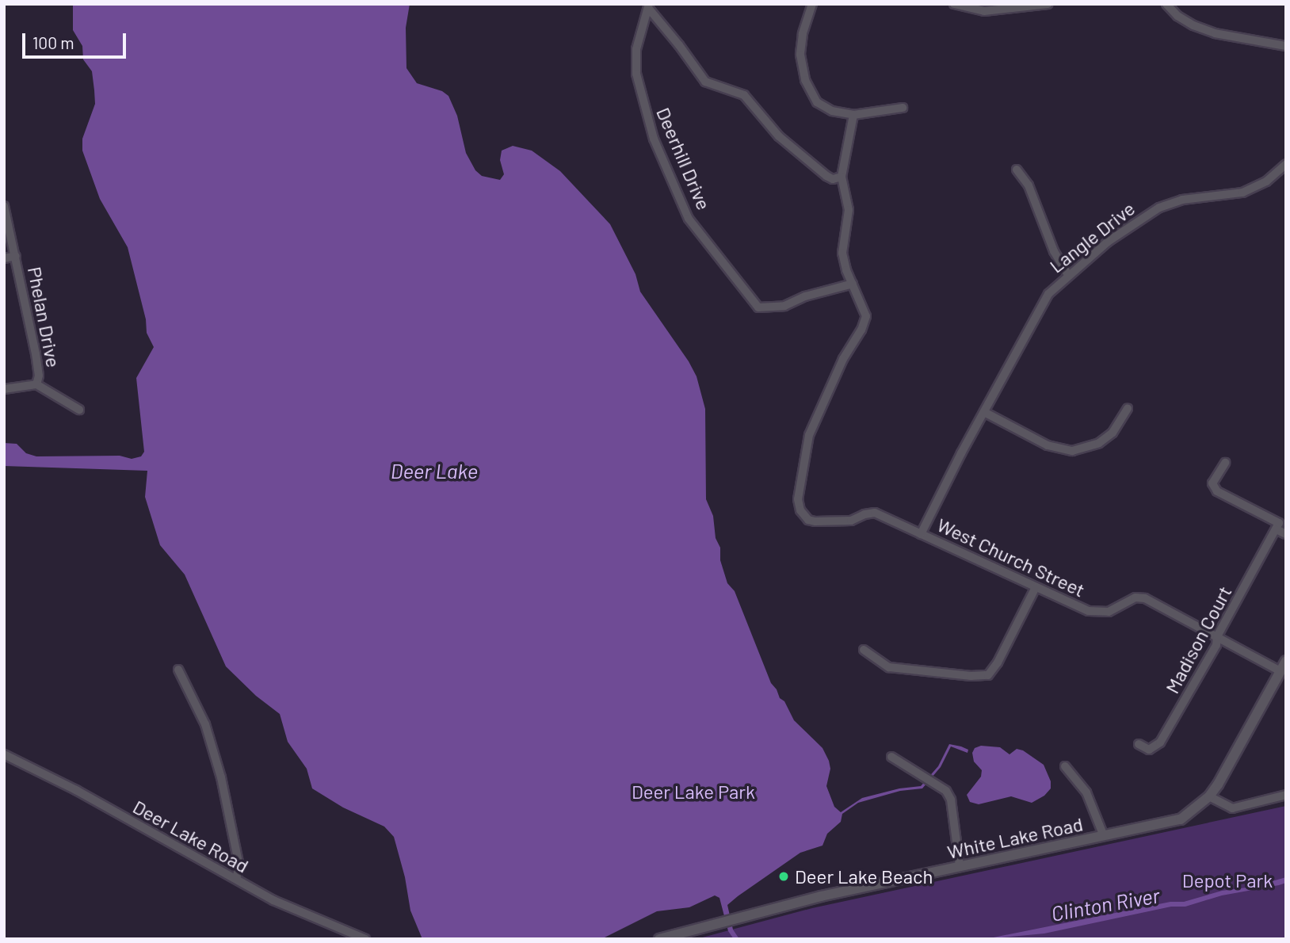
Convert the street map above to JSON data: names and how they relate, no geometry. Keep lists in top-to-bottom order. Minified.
{"streets":{"street":["Deerhill Drive","Langle Drive","Phelan Drive","West Church Street","Madison Court","Deer Lake Road","White Lake Road"]},"crossings":[["Deerhill Drive","West Church Street"],["Langle Drive","West Church Street"],["West Church Street","Madison Court"],["West Church Street","White Lake Road"]],"water":["Deer Lake","Clinton River"],"parks":["Deer Lake Park","Depot Park"],"places":["Deer Lake Beach"],"scale_bar":"100 m"}
